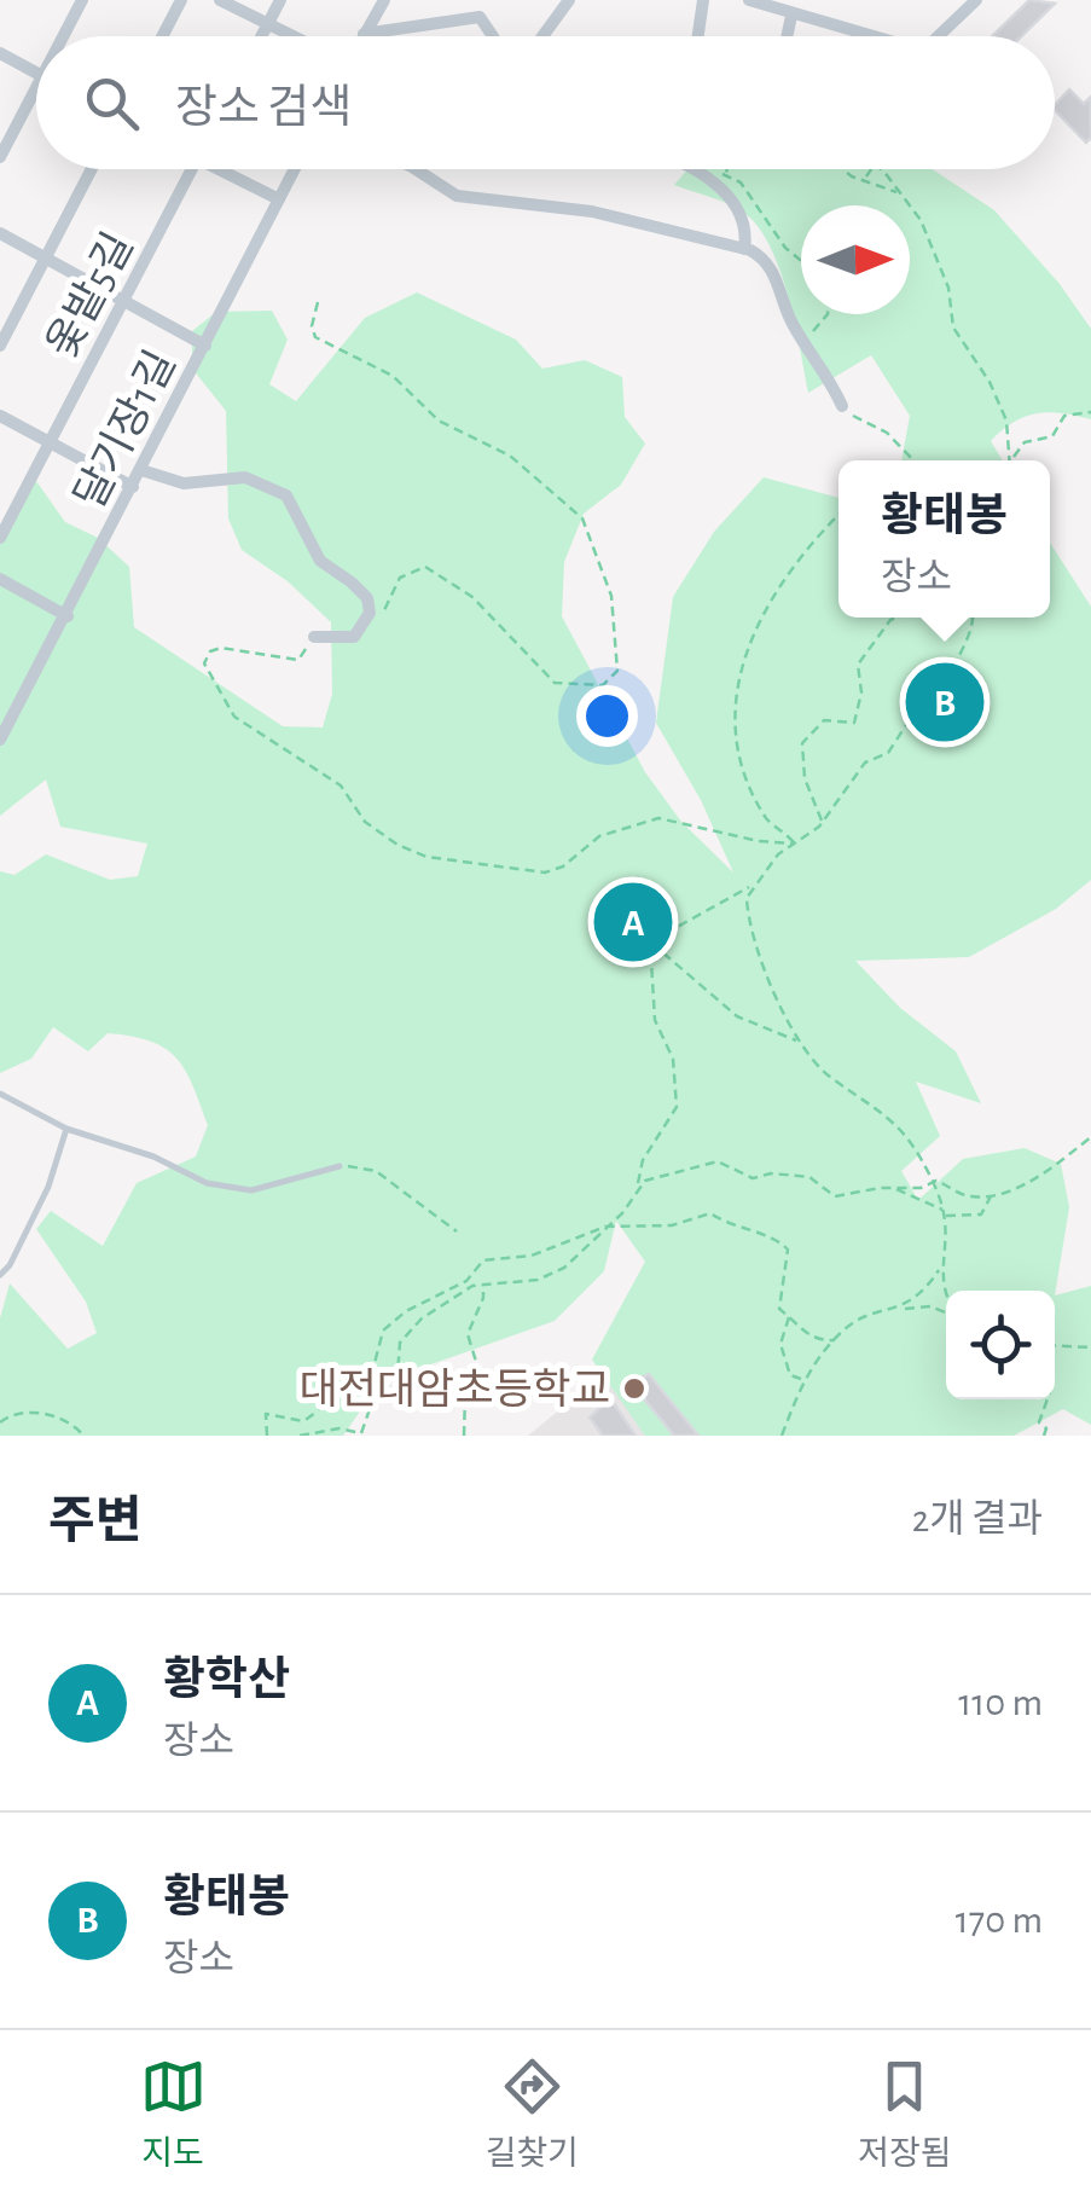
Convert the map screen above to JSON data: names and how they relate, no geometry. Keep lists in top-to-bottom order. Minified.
{"streets":{"street":["옻밭5길","달기장1길"]},"places":["대전대암초등학교"],"north":"right","page":{"search":"장소 검색","popup":["황태봉","장소"],"pins":["B","A"],"heading":["주변","2개 결과"],"list":[{"mark":"A","name":"황학산","note":"장소","value":"110 m"},{"mark":"B","name":"황태봉","note":"장소","value":"170 m"}],"nav":["지도","길찾기","저장됨"]}}
